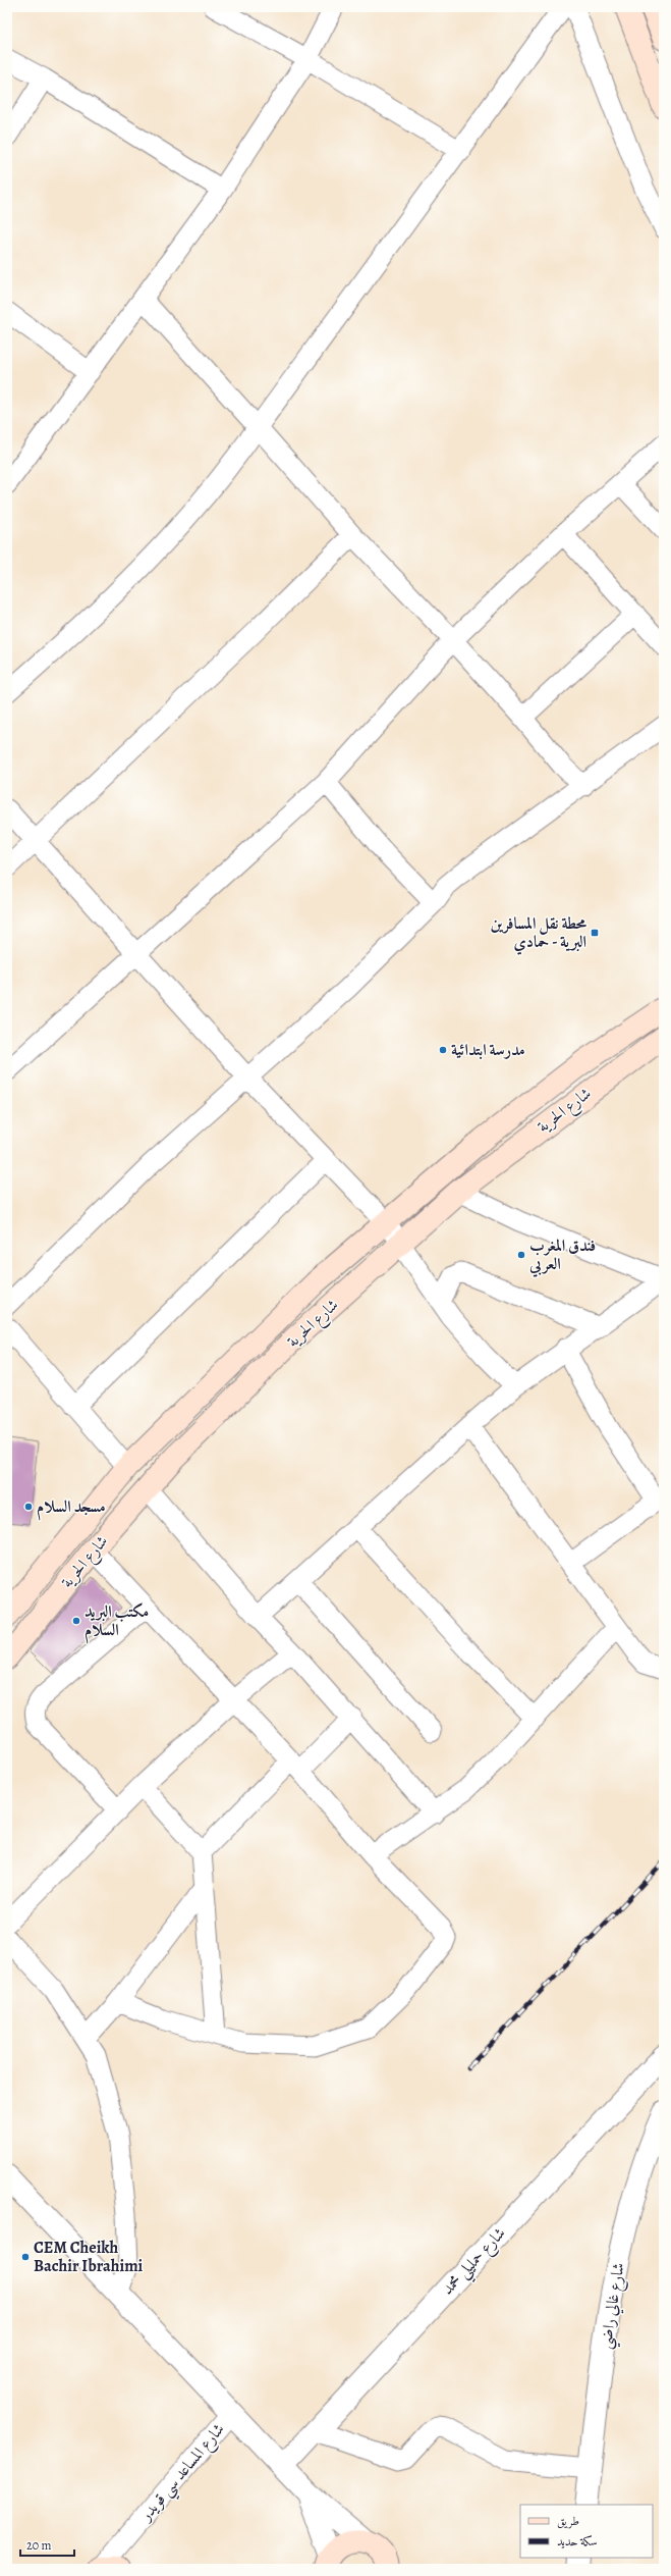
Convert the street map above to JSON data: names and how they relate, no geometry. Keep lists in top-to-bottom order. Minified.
{"streets":{"main road":["شارع الحرية"],"street":["شارع حمليلي محمد","شارع غالي راضي","شارع المساعد سي قويدر"]},"places":{"transit":["محطة نقل المسافرين البرية - حمادي"],"other":["مدرسة ابتدائية","فندق المغرب العربي","مسجد السلام","مكتب البريد السلام","CEM Cheikh Bachir Ibrahimi"]},"legend":["طريق","سكة حديد"],"scale_bar":"20 m"}
